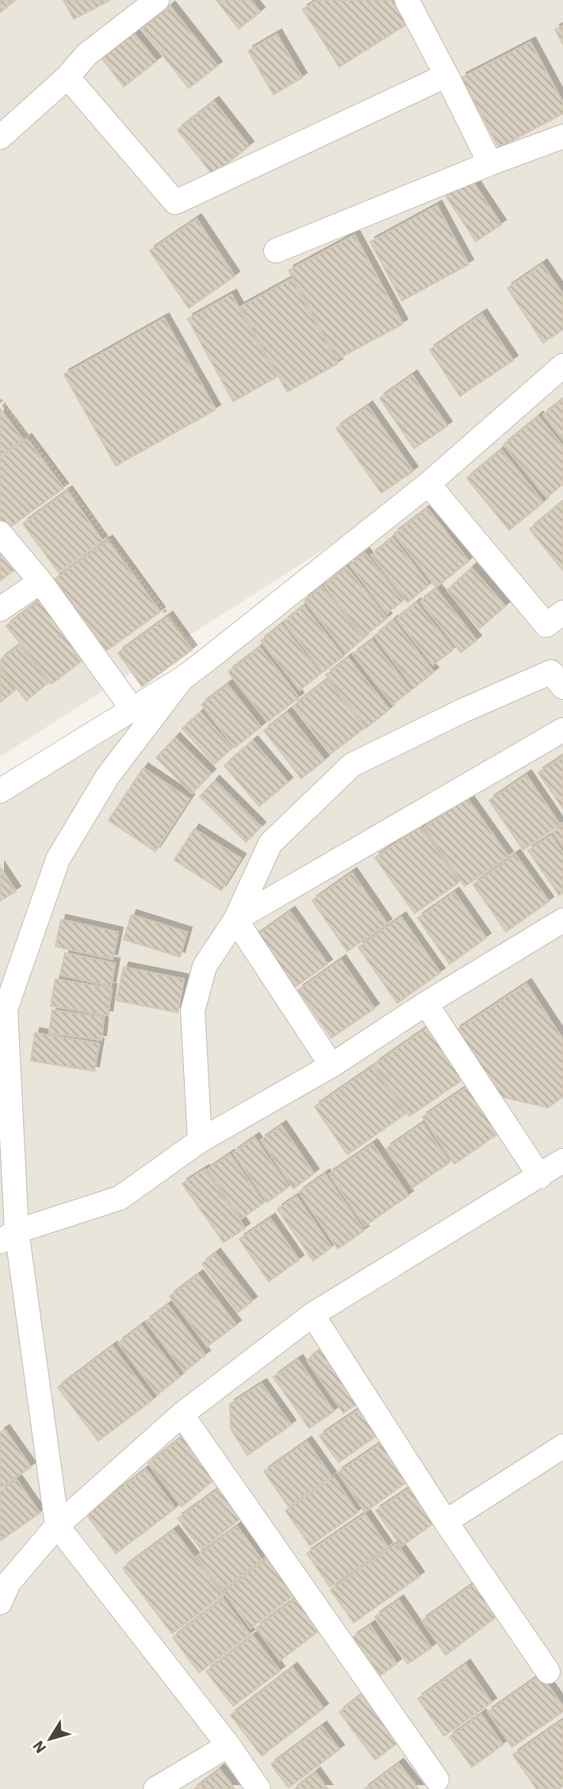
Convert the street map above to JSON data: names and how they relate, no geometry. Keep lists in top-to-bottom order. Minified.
{"north":"bottom left"}
